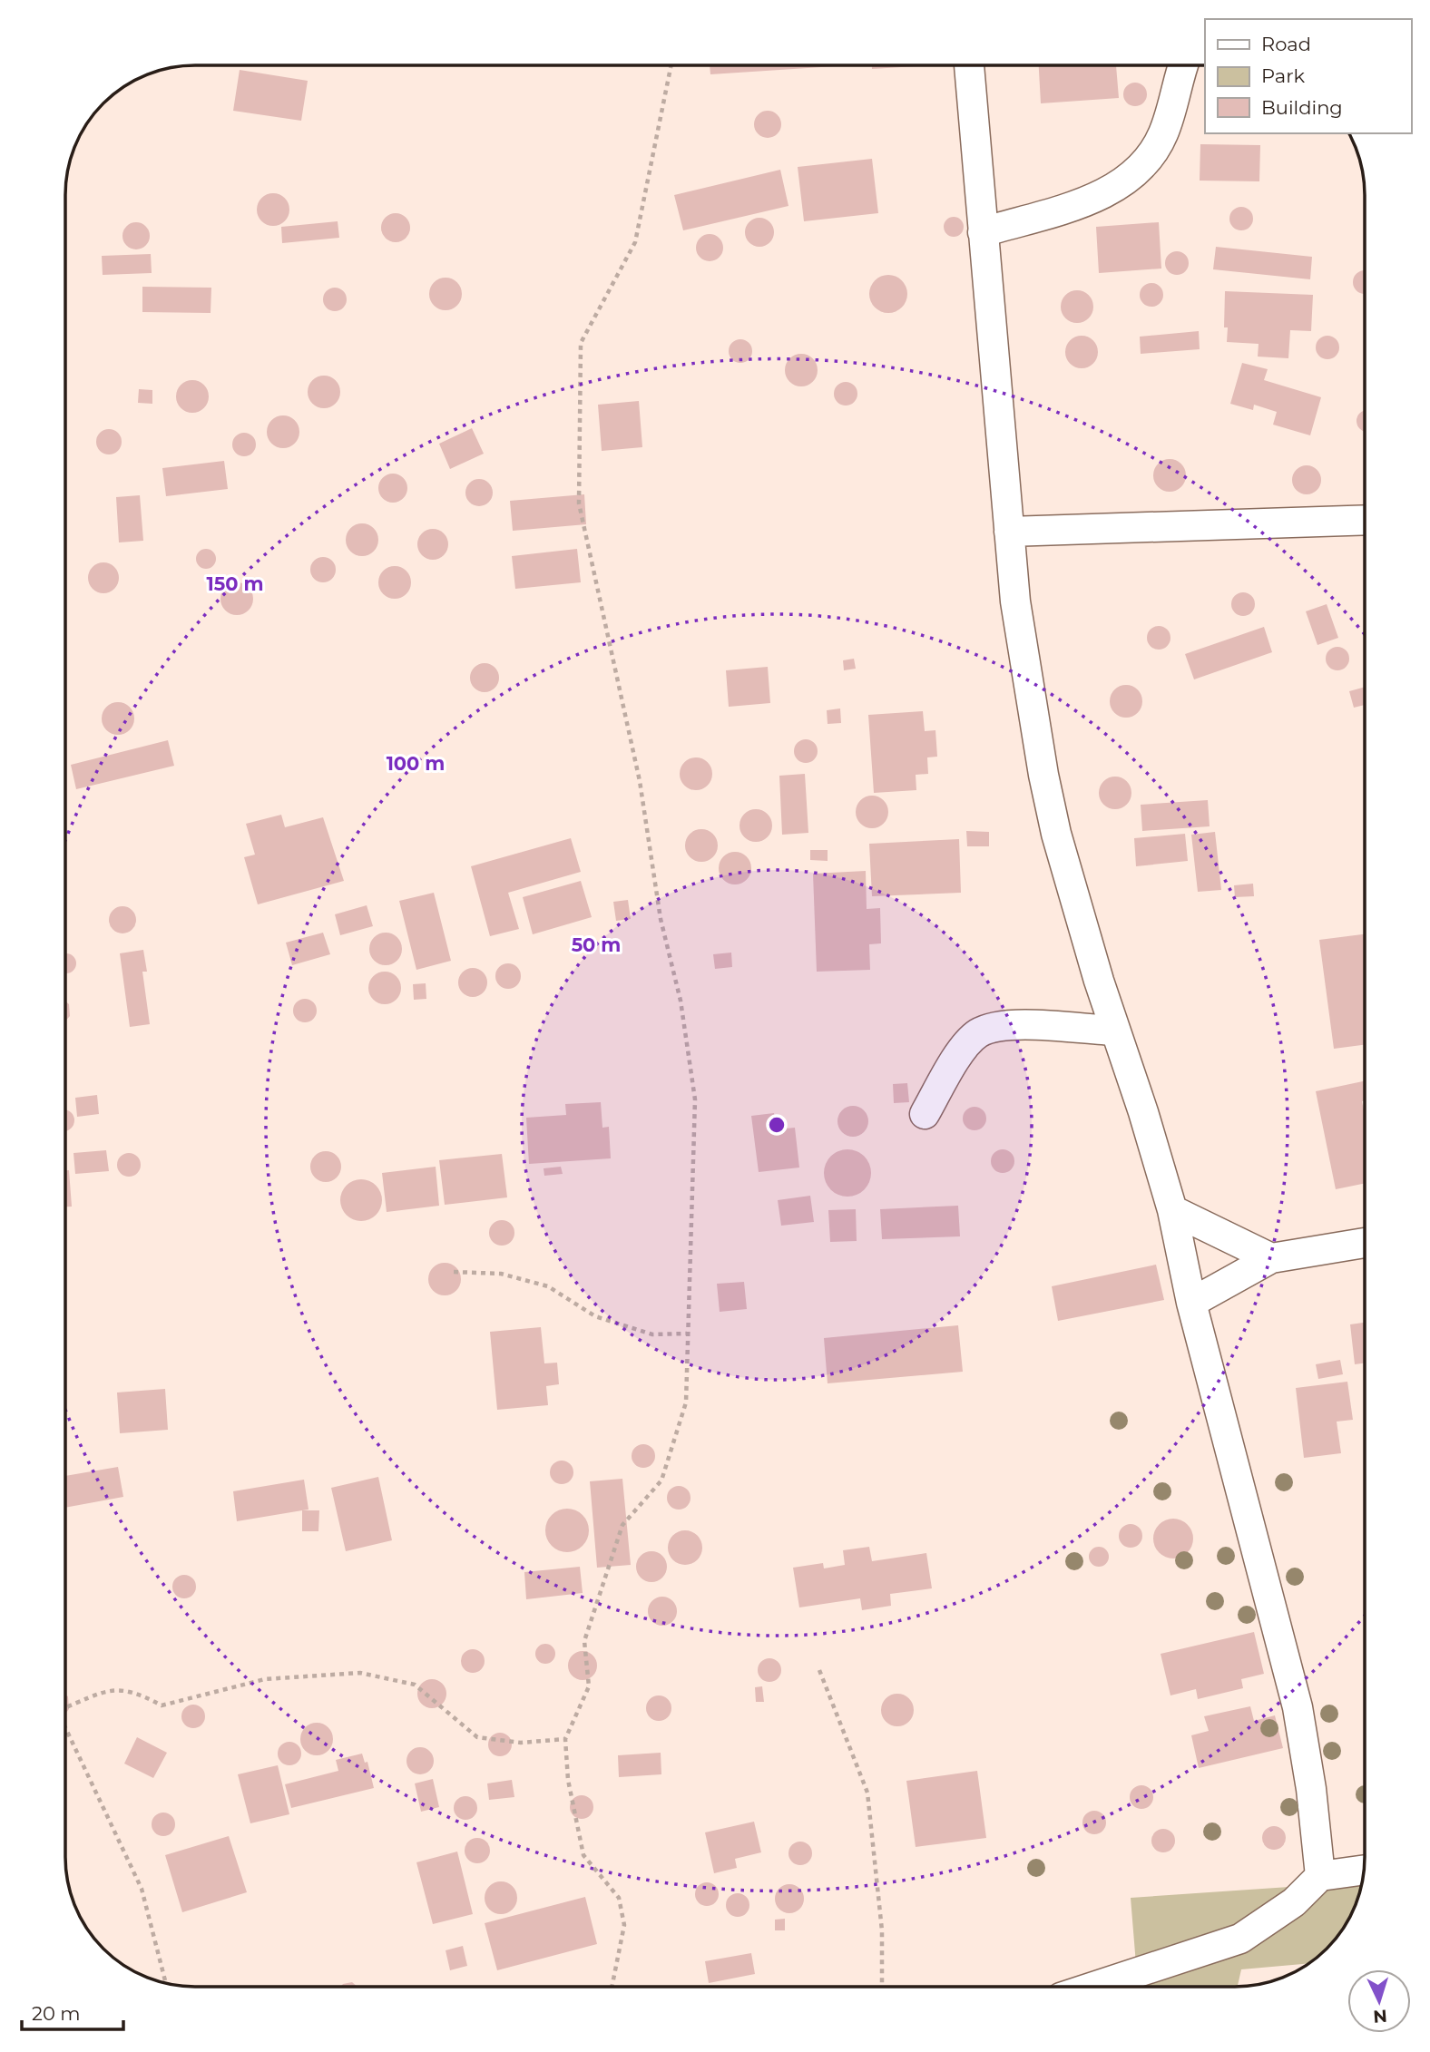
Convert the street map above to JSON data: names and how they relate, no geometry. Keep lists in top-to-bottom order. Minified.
{"legend":["Road","Park","Building"],"scale_bar":"20 m","north":"bottom","rings":["150 m","100 m","50 m"]}
